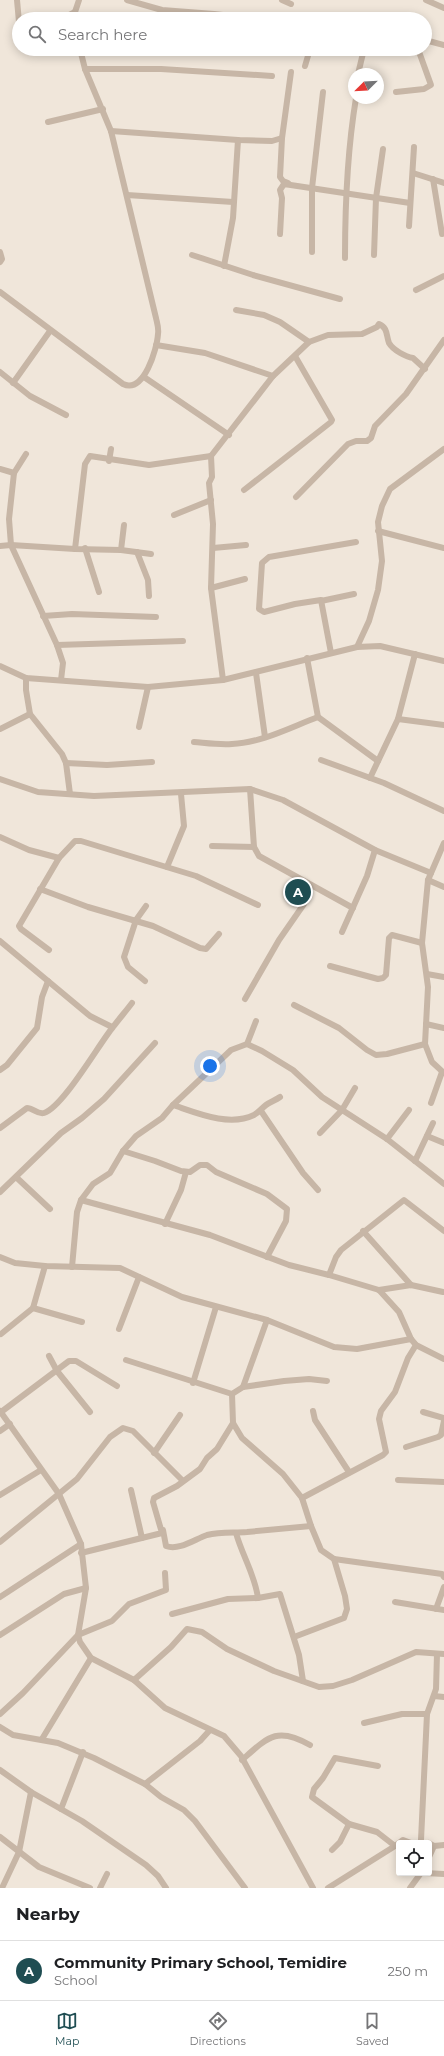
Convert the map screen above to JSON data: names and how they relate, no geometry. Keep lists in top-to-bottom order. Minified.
{"north":"bottom left","page":{"search":"Search here","pins":"A","heading":"Nearby","list":[{"mark":"A","name":"Community Primary School, Temidire","note":"School","value":"250 m"}],"nav":["Map","Directions","Saved"]}}
